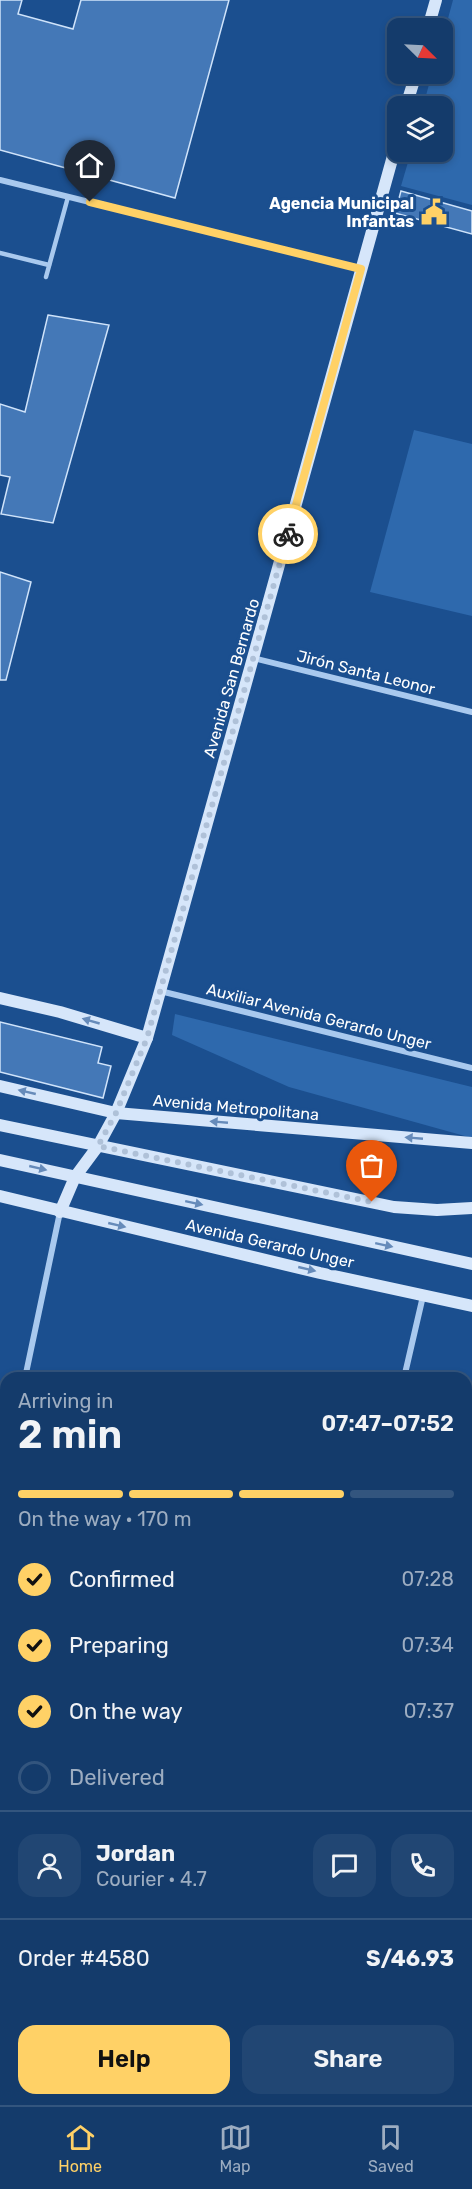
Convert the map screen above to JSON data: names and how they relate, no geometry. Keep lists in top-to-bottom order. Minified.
{"streets":{"street":["Jirón Santa Leonor","Avenida San Bernardo","Auxiliar Avenida Gerardo Unger","Avenida Metropolitana","Avenida Gerardo Unger"]},"crossings":[["Jirón Santa Leonor","Avenida San Bernardo"],["Avenida San Bernardo","Auxiliar Avenida Gerardo Unger"],["Avenida San Bernardo","Avenida Metropolitana"],["Avenida San Bernardo","Avenida Gerardo Unger"]],"places":{"public building":["Agencia Municipal Infantas"]},"north":"bottom right","page":{"heading":["2 min","Arriving in","07:47–07:52"],"panel":["Jordan","Courier · 4.7","Order #4580","S/46.93"],"bar":"On the way · 170 m","list":[["Confirmed","07:28"],["Preparing","07:34"],["On the way","07:37"],"Delivered"],"buttons":["Help","Share"],"tabs":["Home","Map","Saved"]}}
